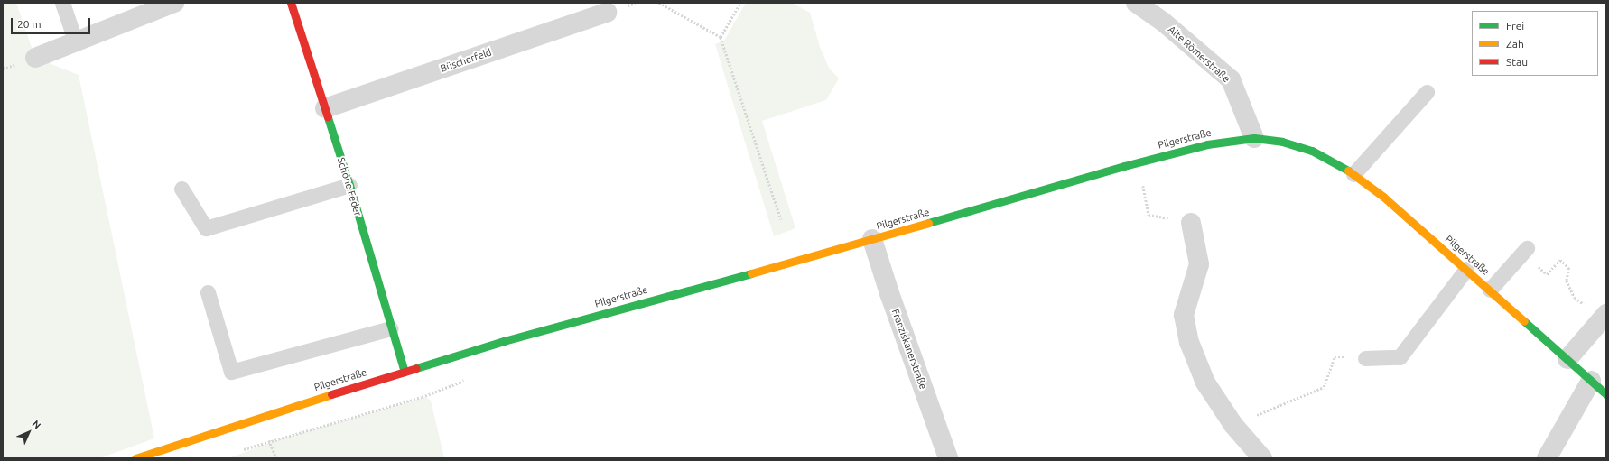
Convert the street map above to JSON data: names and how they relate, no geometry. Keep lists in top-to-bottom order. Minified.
{"streets":{"main road":["Pilgerstraße","Schöne Feder"],"street":["Alte Römerstraße","Büscherfeld","Franziskanerstraße"]},"crossings":[["Alte Römerstraße","Pilgerstraße"],["Büscherfeld","Schöne Feder"],["Pilgerstraße","Schöne Feder"],["Pilgerstraße","Franziskanerstraße"]],"legend":["Frei","Zäh","Stau"],"scale_bar":"20 m","north":"top right"}
